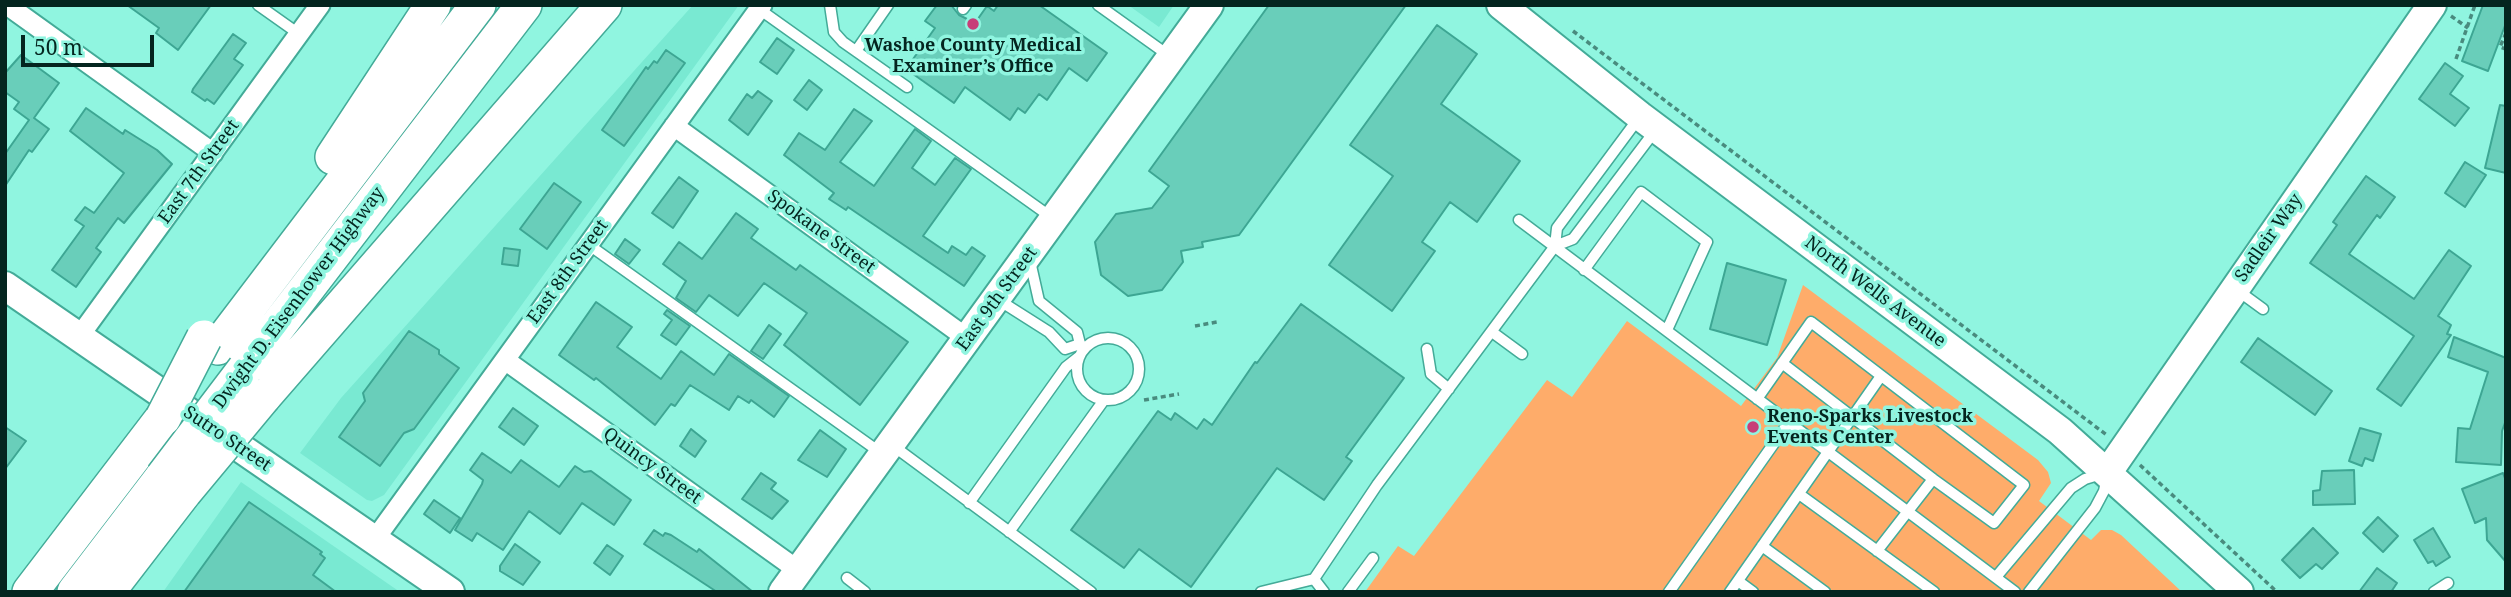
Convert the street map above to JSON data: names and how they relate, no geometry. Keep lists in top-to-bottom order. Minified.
{"streets":{"highway":["Dwight D. Eisenhower Highway"],"street":["East 7th Street","Spokane Street","Sadleir Way","East 8th Street","North Wells Avenue","East 9th Street","Sutro Street","Quincy Street"]},"crossings":[["East 7th Street","Sutro Street"],["Spokane Street","East 8th Street"],["Spokane Street","East 9th Street"],["Sadleir Way","North Wells Avenue"],["East 8th Street","Sutro Street"],["East 8th Street","Quincy Street"],["East 9th Street","Quincy Street"]],"places":["Washoe County Medical Examiner’s Office","Reno-Sparks Livestock Events Center"],"scale_bar":"50 m"}
